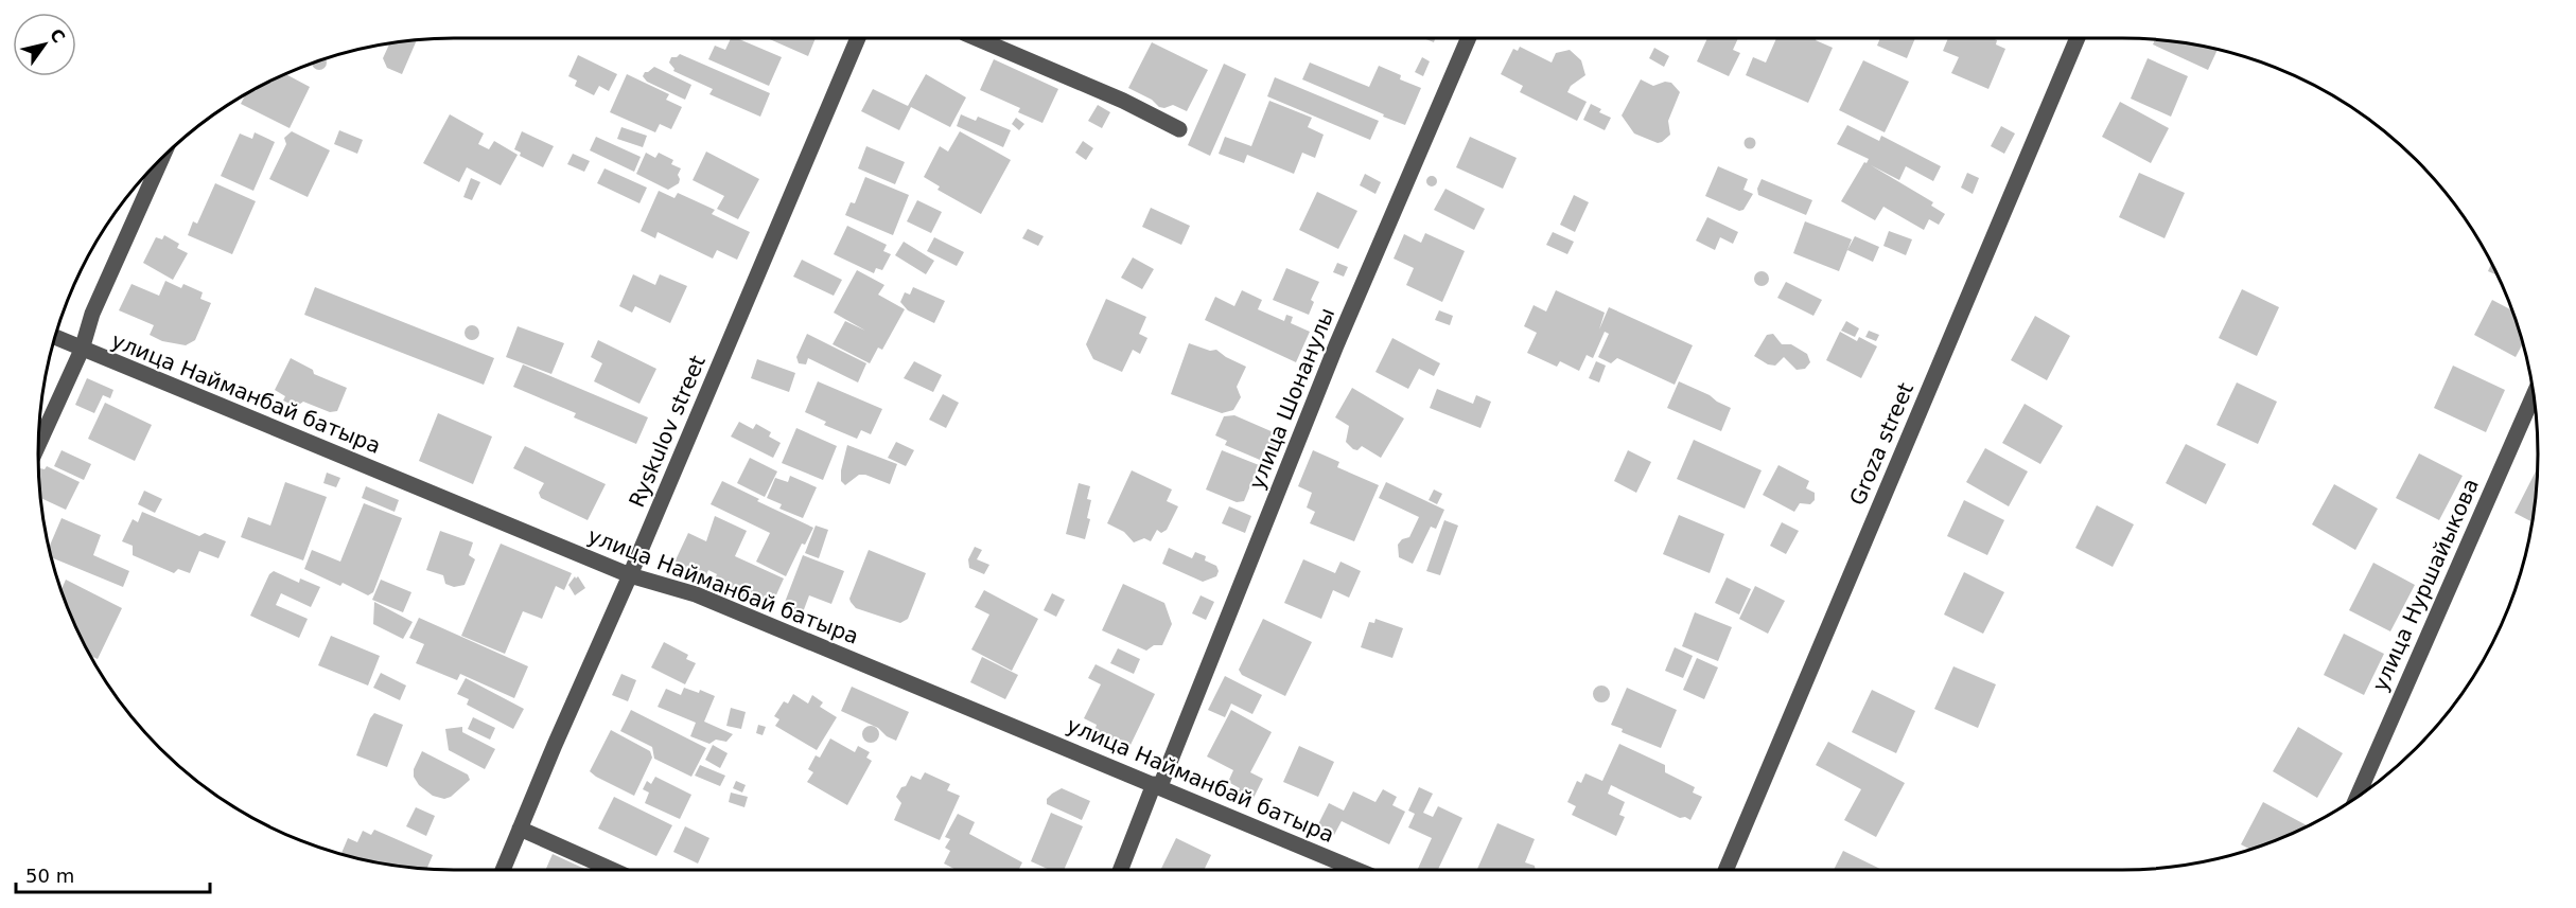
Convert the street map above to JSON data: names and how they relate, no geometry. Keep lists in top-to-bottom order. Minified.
{"streets":{"street":["улица Найманбай батыра","улица Шонанулы","Ryskulov street","Groza street","улица Нуршайыкова"]},"crossings":[["улица Найманбай батыра","улица Шонанулы"],["улица Найманбай батыра","Ryskulov street"]],"scale_bar":"50 m","north":"top right"}
